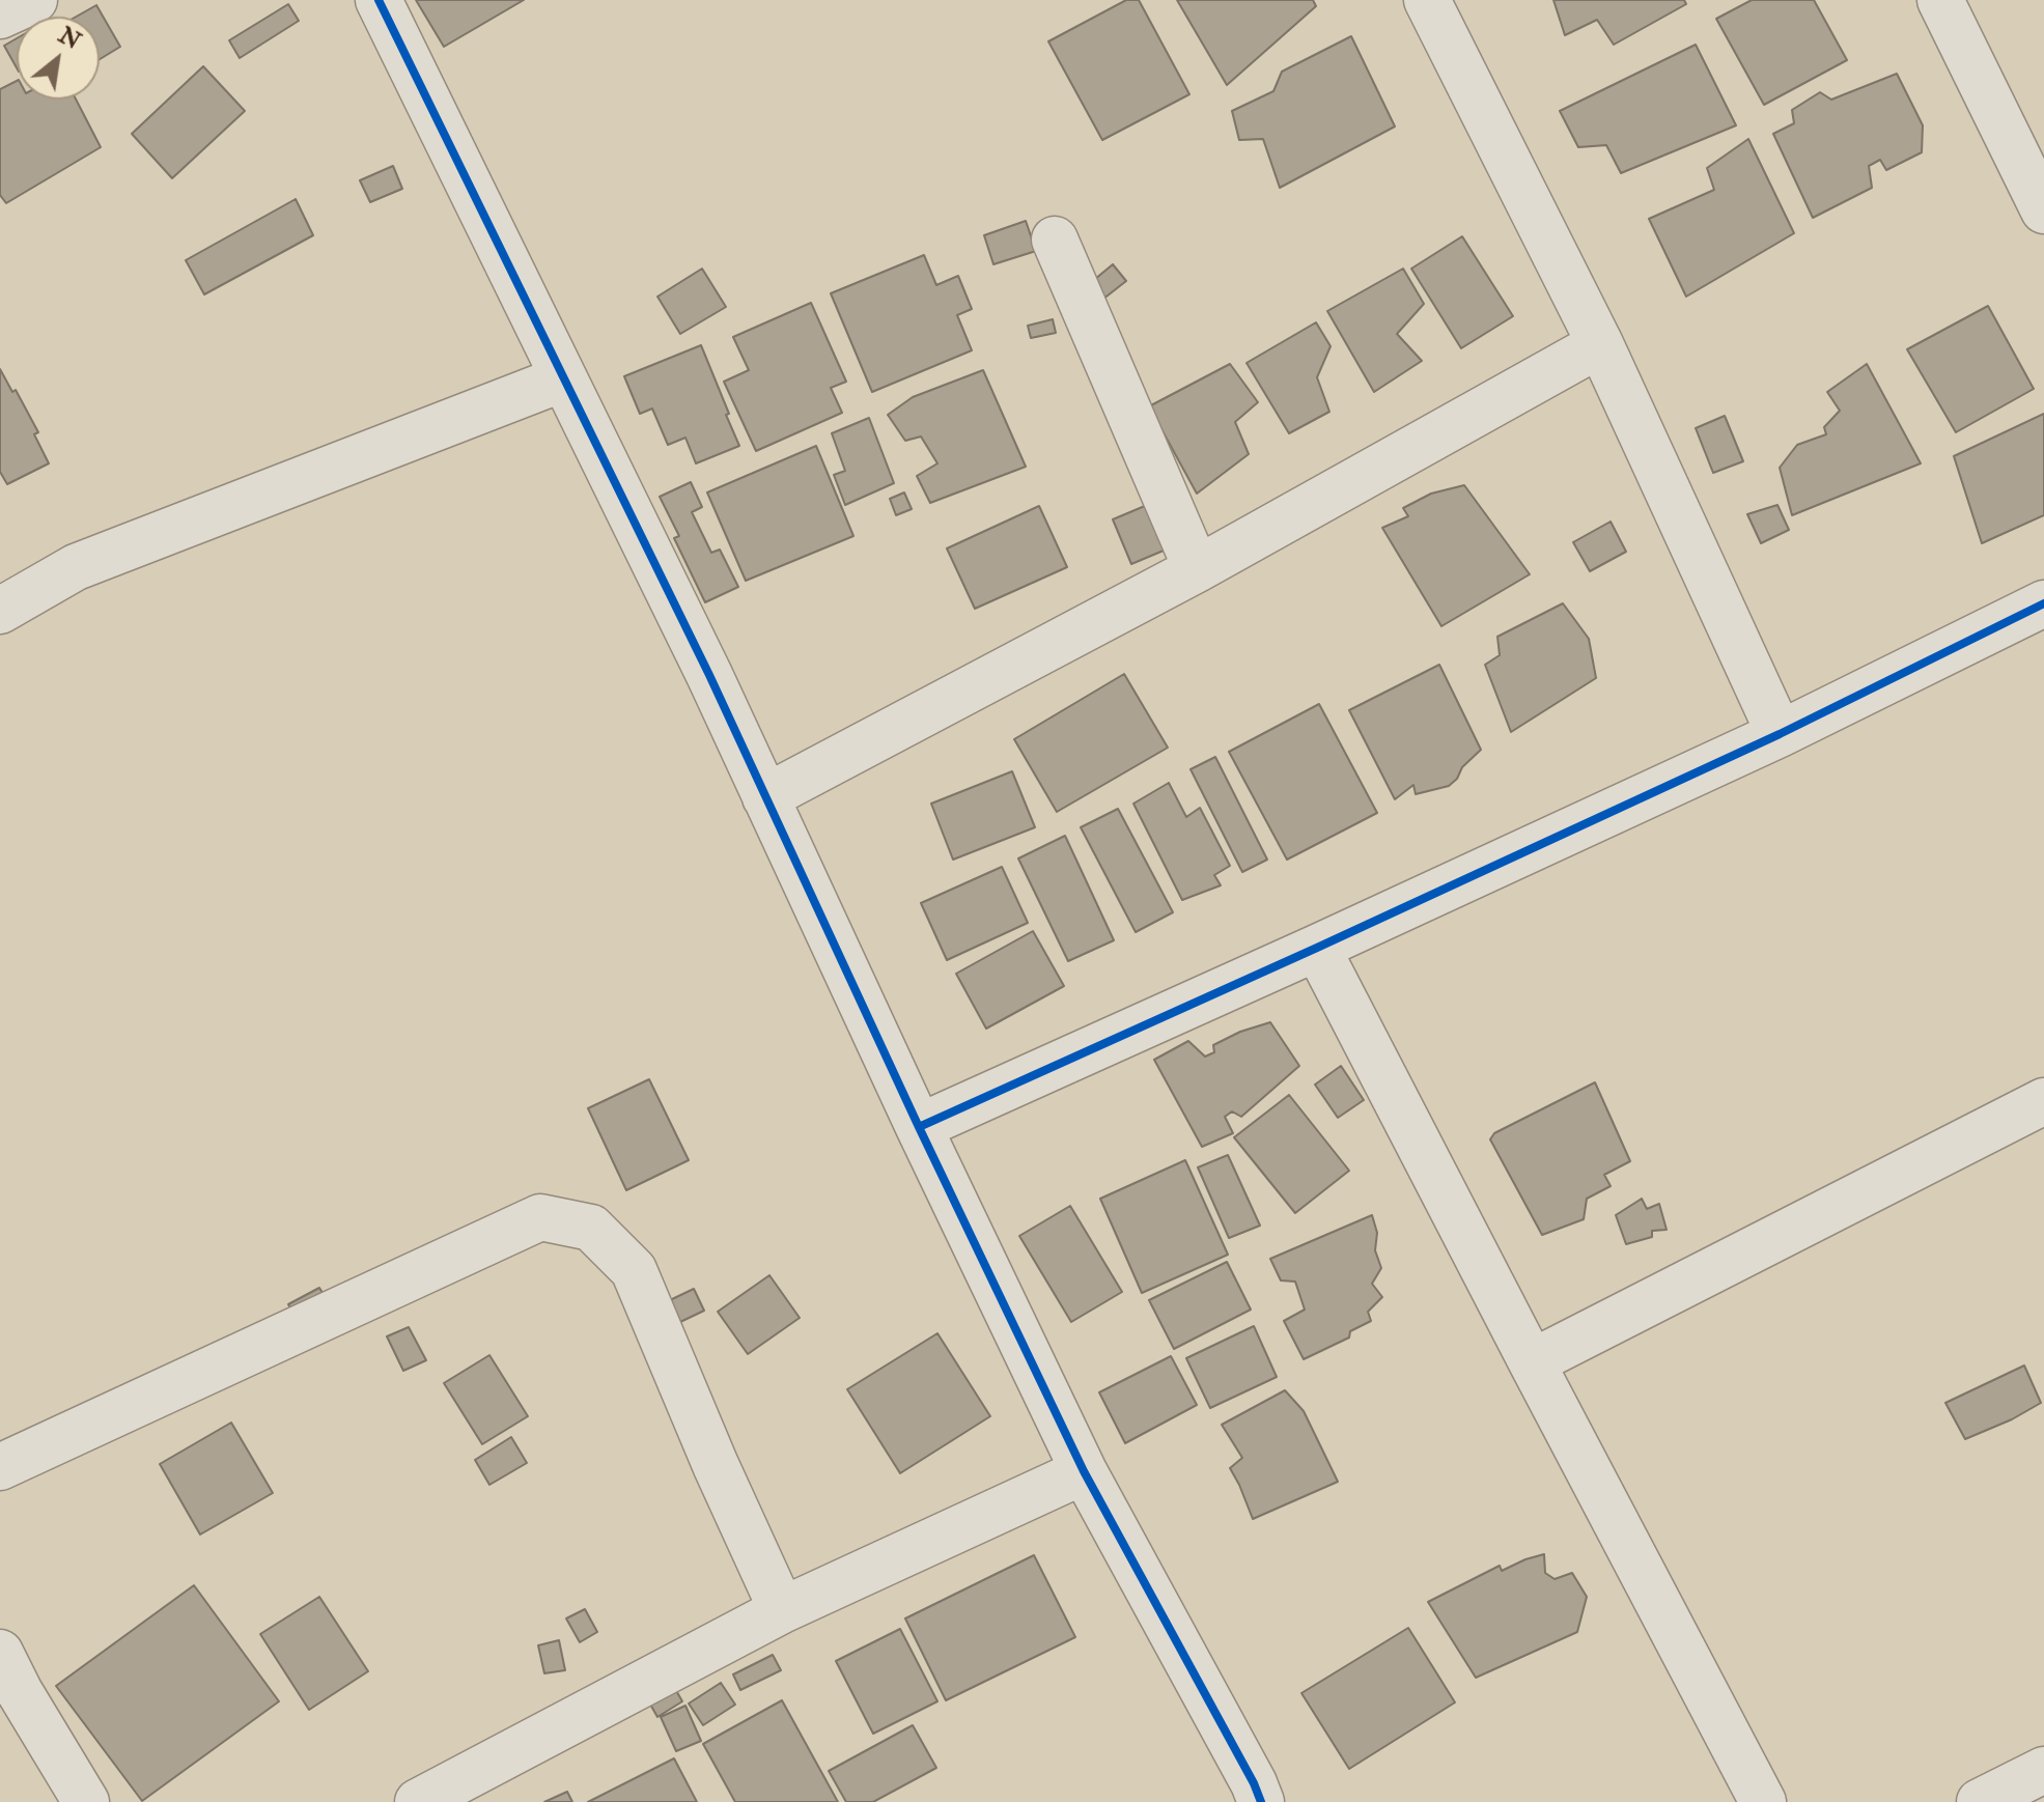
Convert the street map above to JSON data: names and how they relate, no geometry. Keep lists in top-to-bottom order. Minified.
{"north":"top right"}
